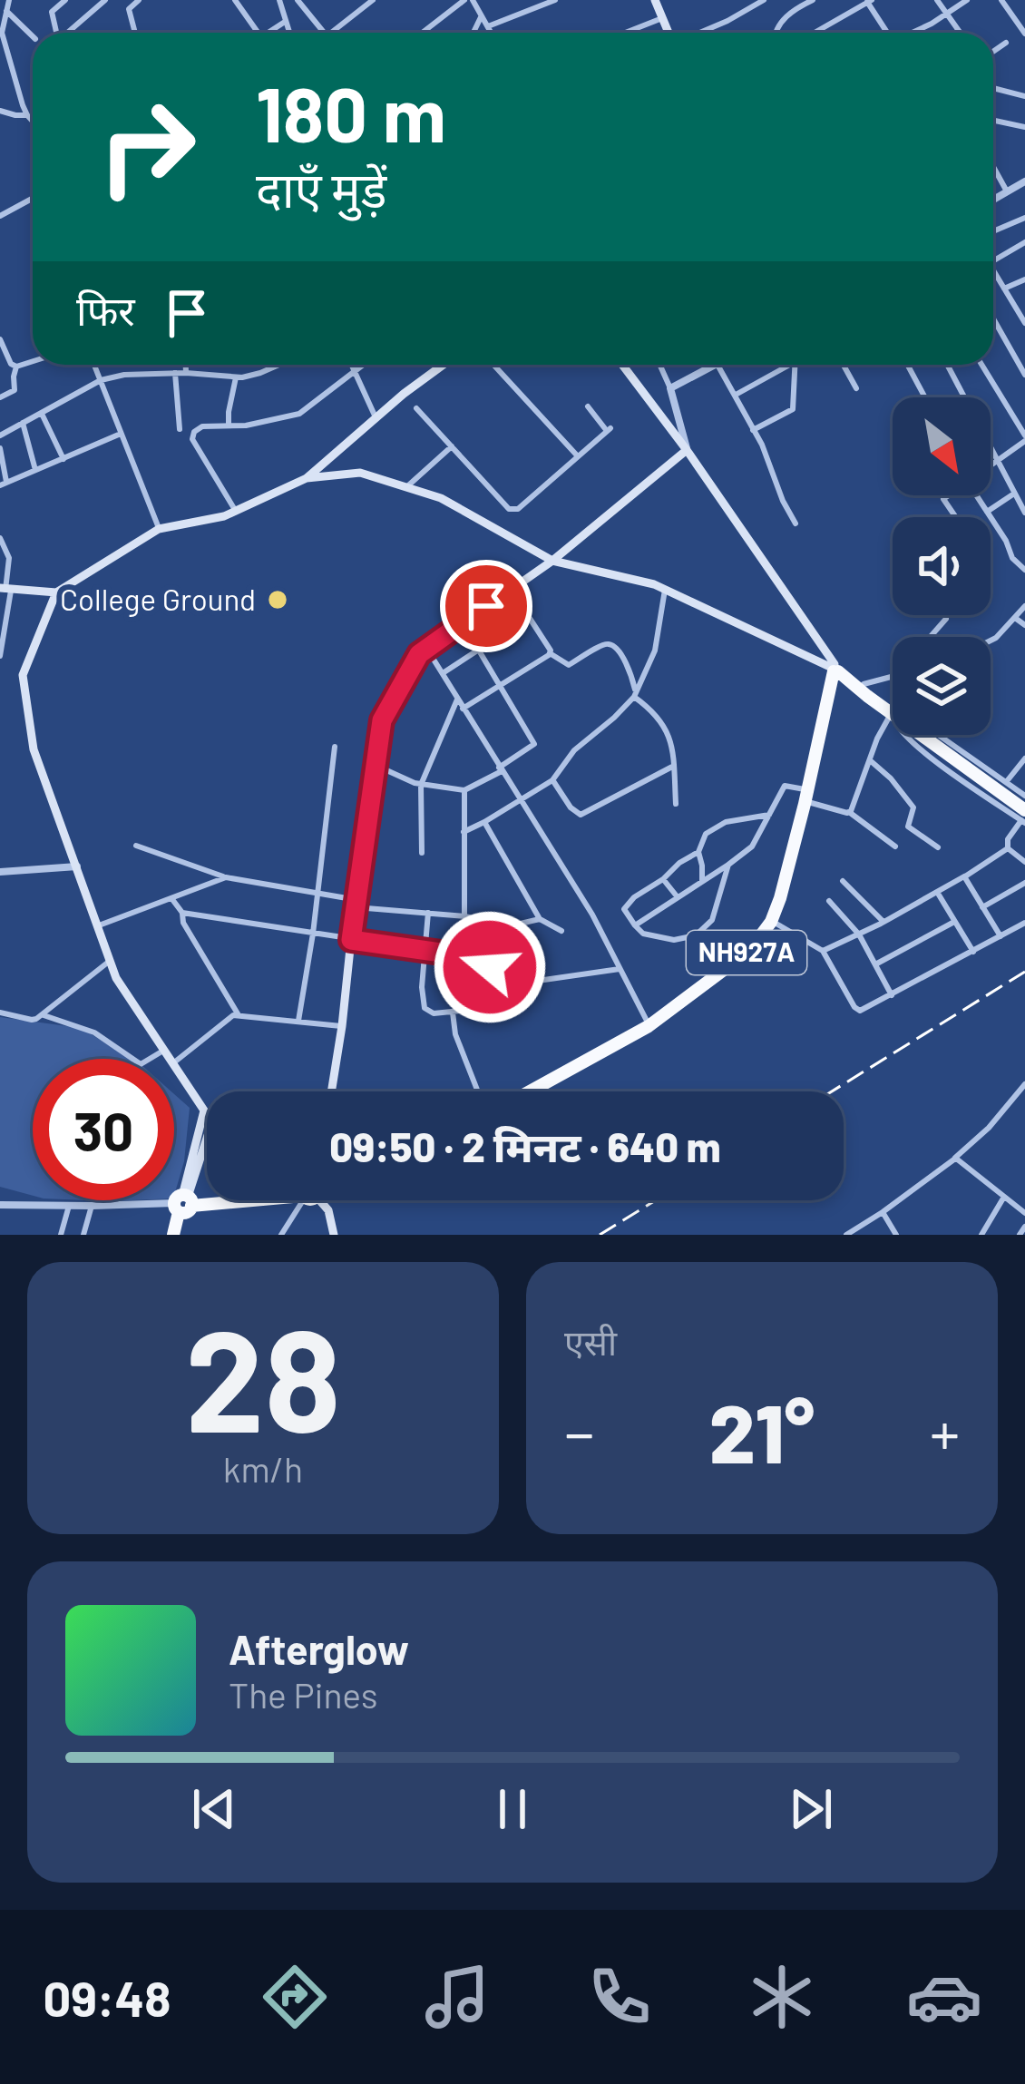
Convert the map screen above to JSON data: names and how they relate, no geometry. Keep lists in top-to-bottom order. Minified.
{"streets":{"highway":["NH927A"]},"places":["College Ground"],"north":"bottom right","page":{"turn":["180 m","दाएँ मुड़ें"],"then":"फिर","limit":"30","trip":"09:50 · 2 मिनट · 640 m","tile":[["28","km/h"],"एसी"],"heat":["−","21°","+"],"song":["Afterglow","The Pines"],"tabs":"09:48"}}
